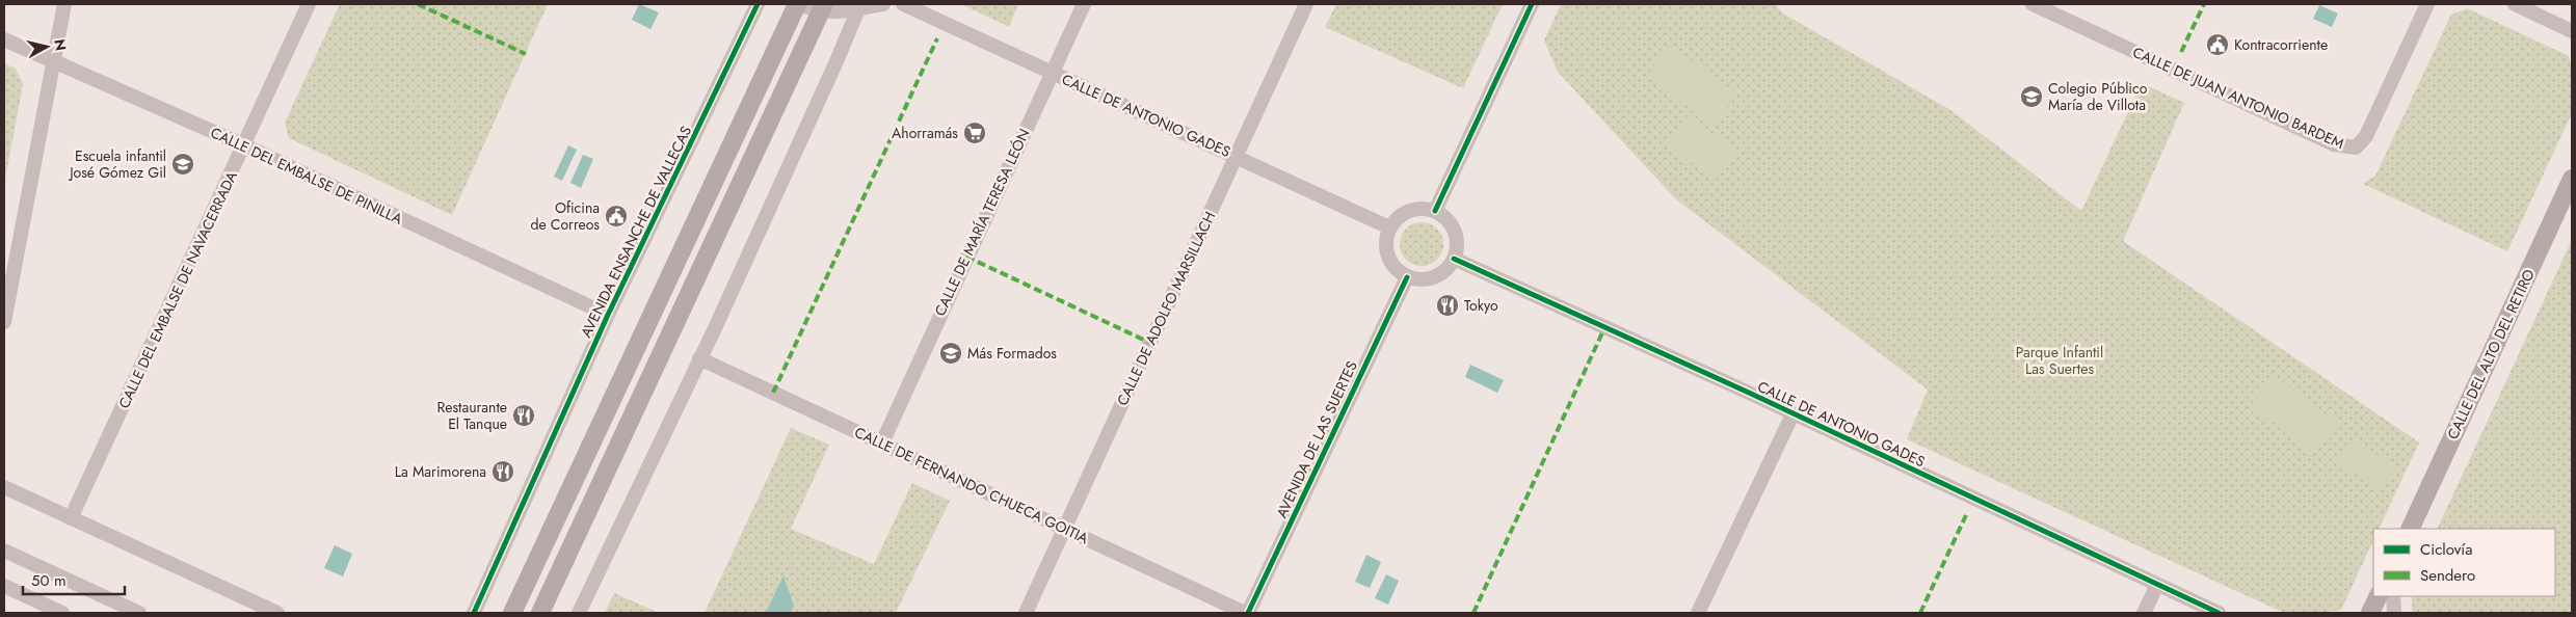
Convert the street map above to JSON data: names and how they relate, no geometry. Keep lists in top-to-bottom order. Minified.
{"streets":{"main road":["CALLE DEL ALTO DEL RETIRO"],"street":["CALLE DE JUAN ANTONIO BARDEM","CALLE DE ANTONIO GADES","CALLE DEL EMBALSE DE PINILLA","CALLE DE MARÍA TERESA LEÓN","AVENIDA ENSANCHE DE VALLECAS","CALLE DEL EMBALSE DE NAVACERRADA","CALLE DE ADOLFO MARSILLACH","AVENIDA DE LAS SUERTES","CALLE DE FERNANDO CHUECA GOITIA"]},"crossings":[["CALLE DE ANTONIO GADES","CALLE DE MARÍA TERESA LEÓN"],["CALLE DE ANTONIO GADES","CALLE DE ADOLFO MARSILLACH"],["CALLE DE ANTONIO GADES","AVENIDA DE LAS SUERTES"],["CALLE DEL EMBALSE DE PINILLA","AVENIDA ENSANCHE DE VALLECAS"],["CALLE DEL EMBALSE DE PINILLA","CALLE DEL EMBALSE DE NAVACERRADA"],["CALLE DE MARÍA TERESA LEÓN","CALLE DE FERNANDO CHUECA GOITIA"],["CALLE DE ADOLFO MARSILLACH","CALLE DE FERNANDO CHUECA GOITIA"],["AVENIDA DE LAS SUERTES","CALLE DE FERNANDO CHUECA GOITIA"]],"parks":["Parque Infantil Las Suertes"],"places":{"public building":["Kontracorriente","Oficina de Correos"],"school or university":["Colegio Público María de Villota","Escuela infantil José Gómez Gil","Más Formados"],"supermarket":["Ahorramás"],"restaurant":["Tokyo","Restaurante El Tanque","La Marimorena"]},"legend":["Ciclovía","Sendero"],"scale_bar":"50 m","north":"right"}
